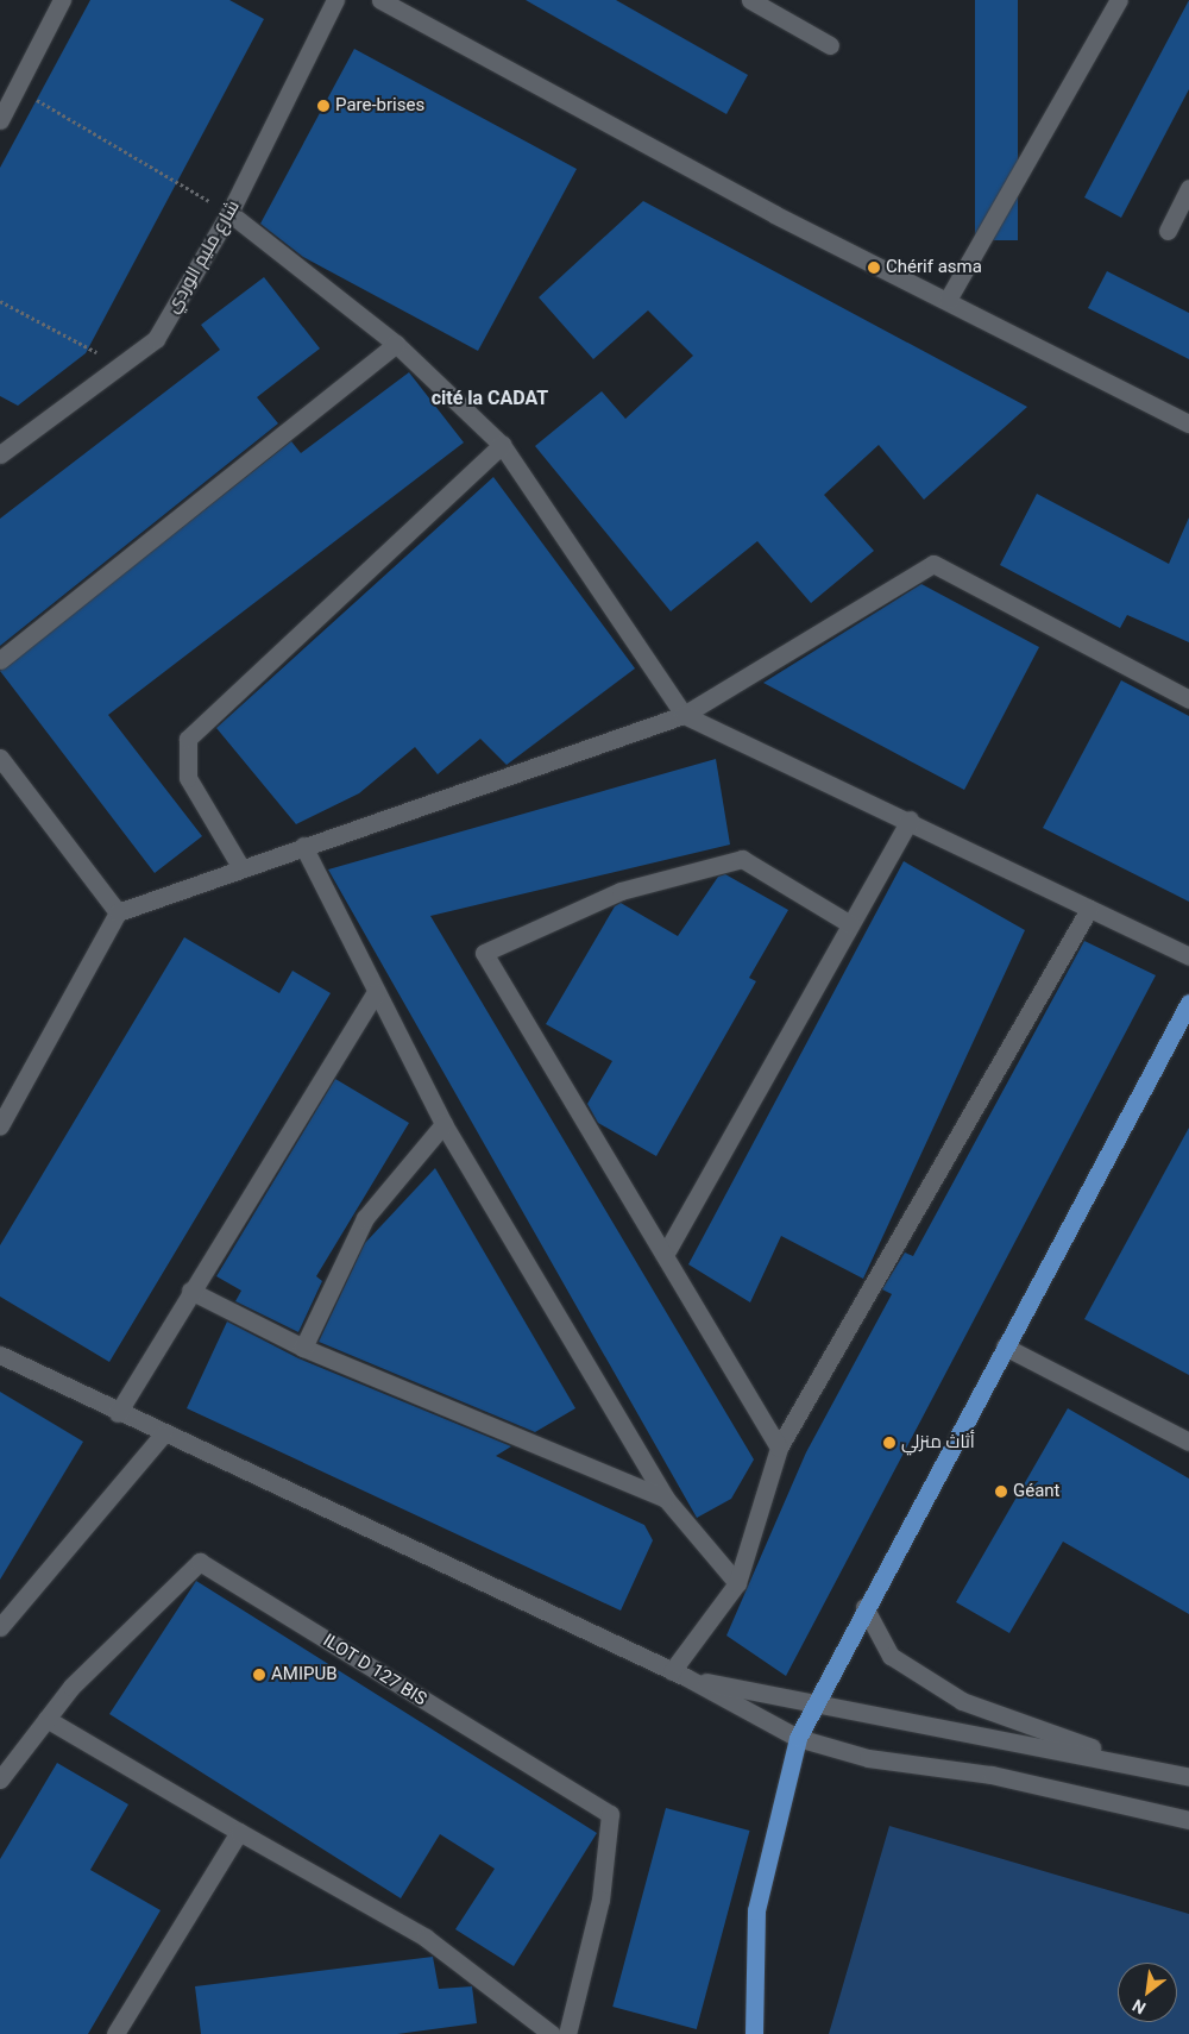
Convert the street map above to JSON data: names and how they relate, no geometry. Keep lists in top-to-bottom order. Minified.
{"streets":{"street":["شارع مليم الوردي","ILOT D 127 BIS"]},"districts":["cité la CADAT"],"places":["Pare-brises","Chérif asma","أثاث منزلي","Géant","AMIPUB"],"north":"bottom left"}
